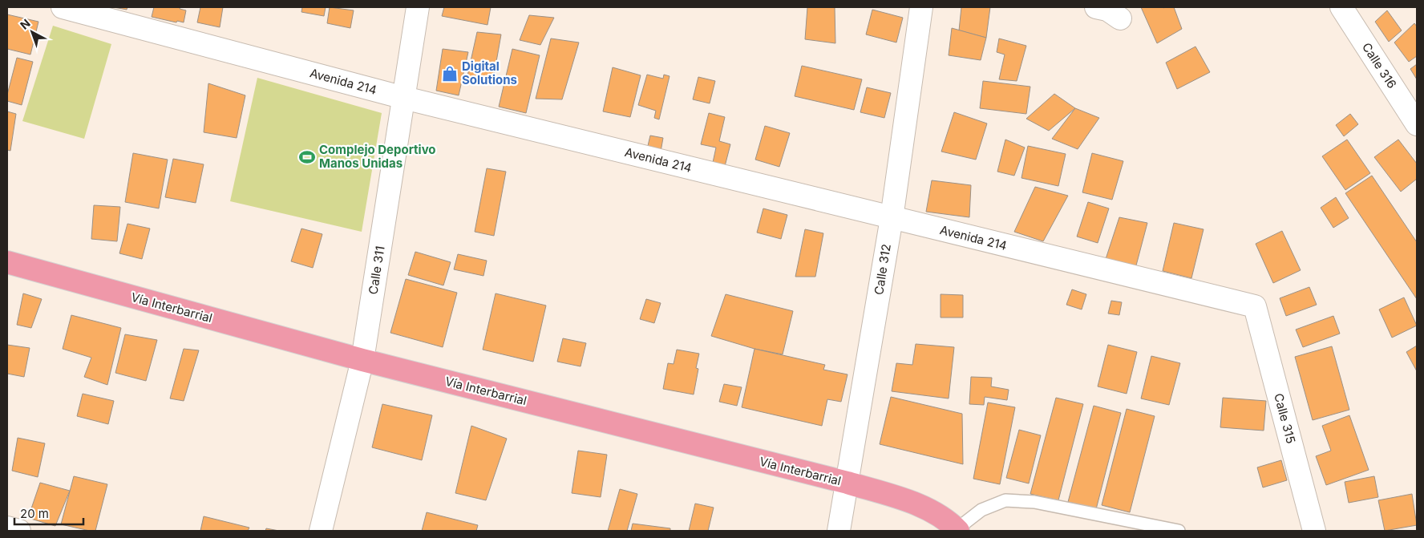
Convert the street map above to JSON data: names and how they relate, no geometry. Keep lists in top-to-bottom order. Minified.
{"streets":{"main road":["Vía Interbarrial"],"street":["Calle 316","Avenida 214","Calle 312","Calle 311","Calle 315"]},"crossings":[["Avenida 214","Calle 312"],["Avenida 214","Calle 311"],["Avenida 214","Calle 315"],["Calle 312","Vía Interbarrial"],["Calle 311","Vía Interbarrial"]],"places":{"shop":["Digital Solutions"],"sports":["Complejo Deportivo Manos Unidas"]},"scale_bar":"20 m","north":"top left"}
